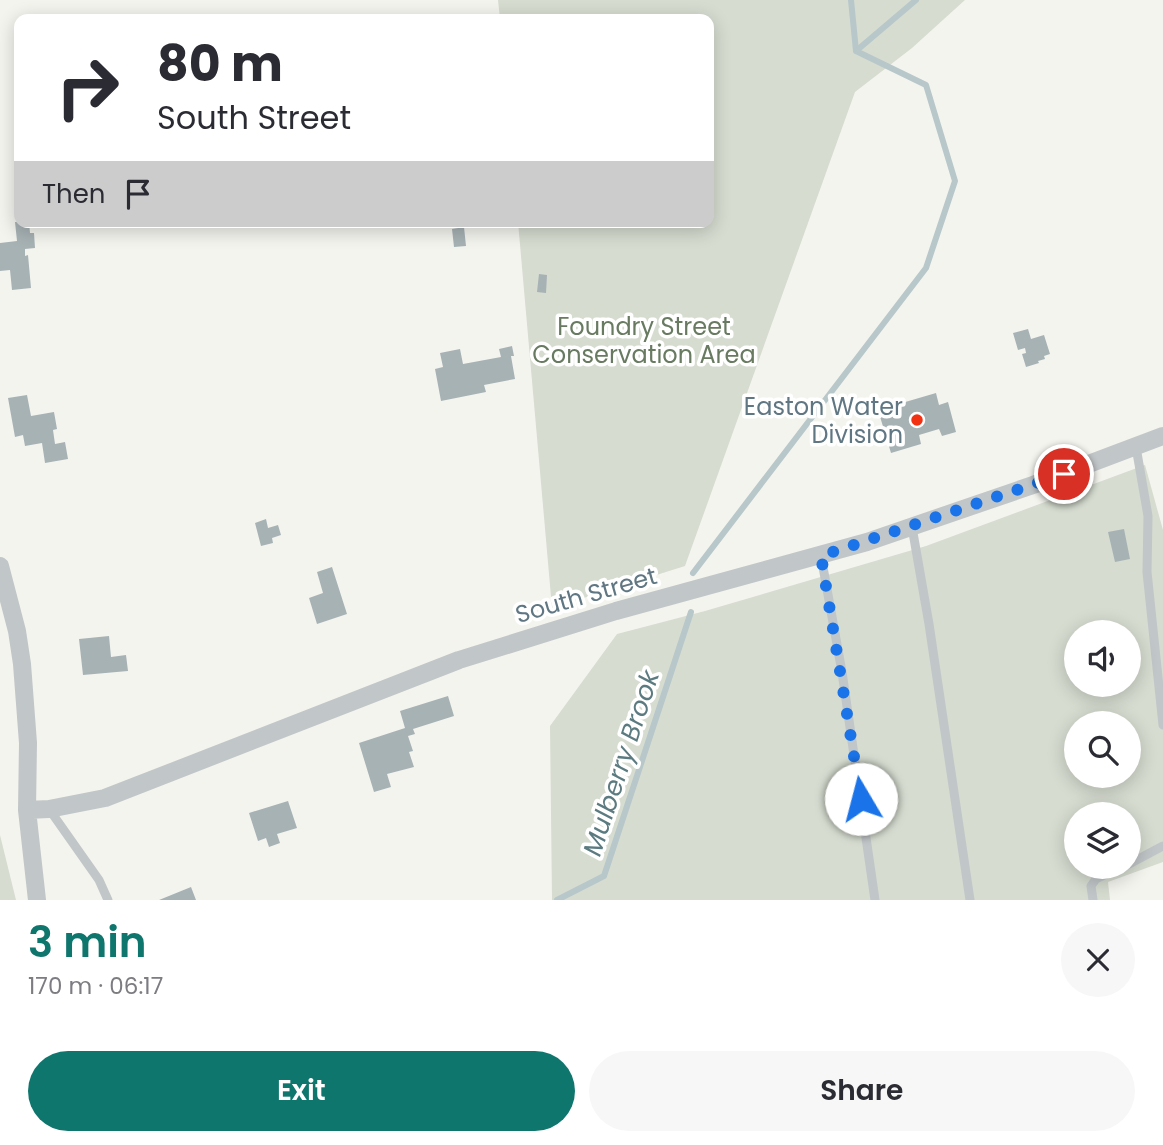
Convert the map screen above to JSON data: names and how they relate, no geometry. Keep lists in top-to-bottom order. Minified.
{"streets":{"street":["South Street"]},"water":["Mulberry Brook"],"parks":["Foundry Street Conservation Area"],"places":["Easton Water Division"],"page":{"turn":["80 m","South Street"],"then":"Then","heading":["3 min","170 m · 06:17"],"buttons":["Exit","Share"]}}
